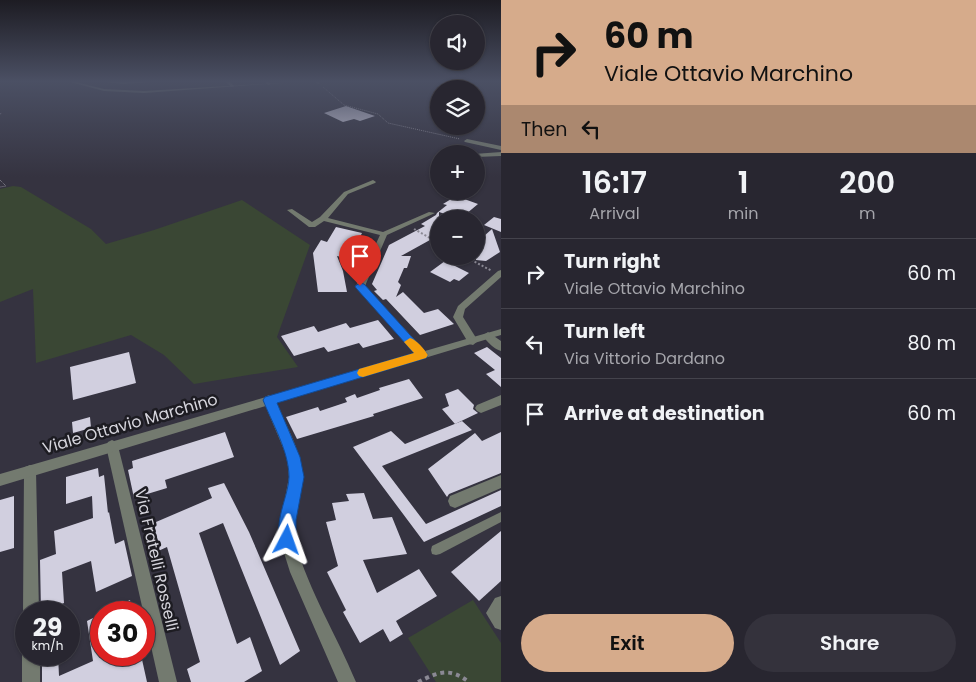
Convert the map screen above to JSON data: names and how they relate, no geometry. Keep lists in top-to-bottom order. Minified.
{"streets":{"street":["Viale Ottavio Marchino","Via Fratelli Rosselli"]},"crossings":[["Viale Ottavio Marchino","Via Fratelli Rosselli"]],"page":{"turn":["60 m","Viale Ottavio Marchino"],"map_buttons":["+","−"],"then":"Then","eta":["16:17","Arrival","1","min","200","m"],"list":[{"name":"Turn right","note":"Viale Ottavio Marchino","value":"60 m"},{"name":"Turn left","note":"Via Vittorio Dardano","value":"80 m"},{"name":"Arrive at destination","value":"60 m"}],"speed":"29 km/h","limit":"30","buttons":["Exit","Share"]}}
